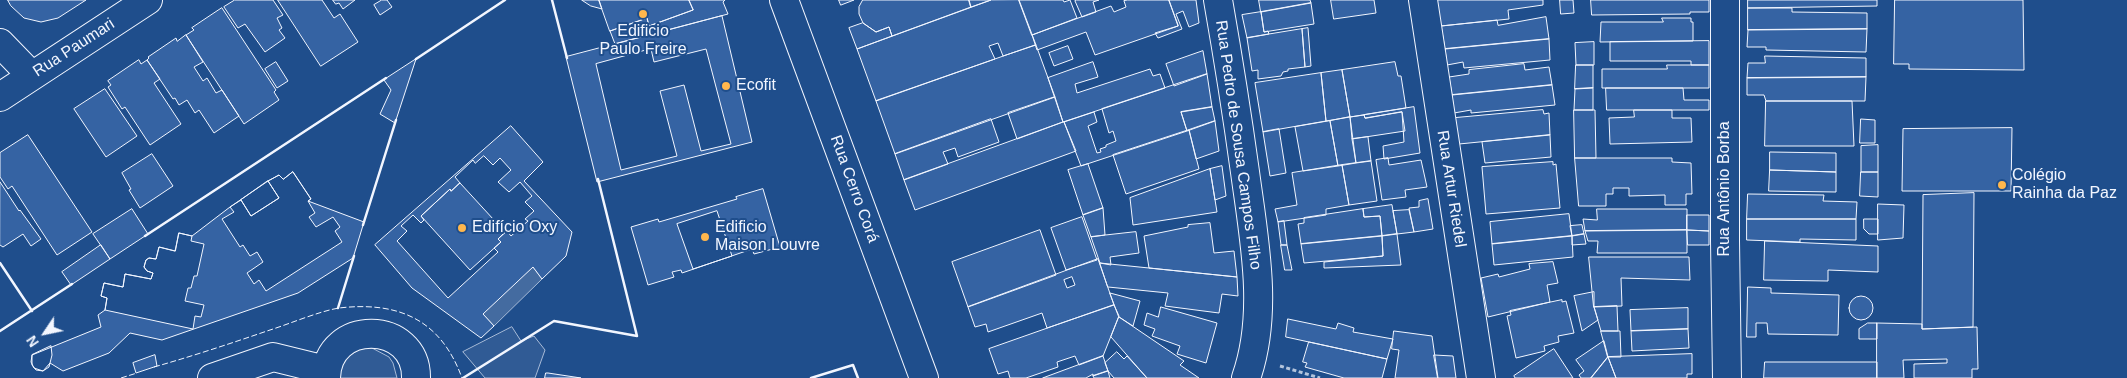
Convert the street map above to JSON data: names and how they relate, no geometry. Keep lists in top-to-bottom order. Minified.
{"streets":{"street":["Rua Paumari","Rua Pedro de Sousa Campos Filho","Rua Cerro Corá","Rua Artur Riedel","Rua Antônio Borba"]},"places":["Edificio Paulo Freire","Ecofit","Colégio Rainha da Paz","Edifício Oxy","Edificio Maison Louvre"],"north":"bottom left"}
